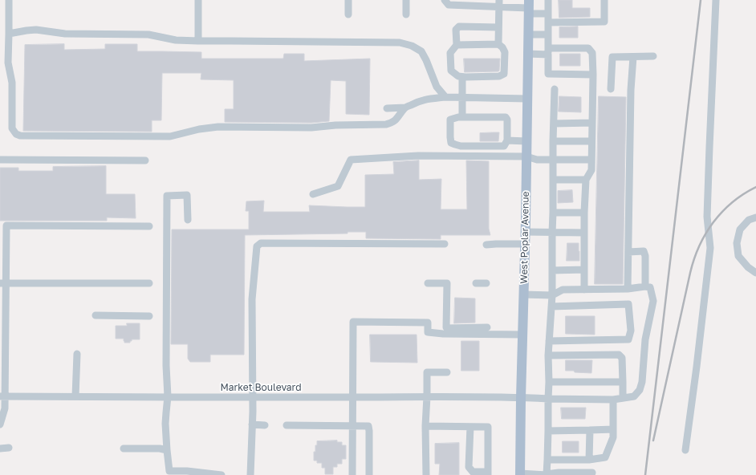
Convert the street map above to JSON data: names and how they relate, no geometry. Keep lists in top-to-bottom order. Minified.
{"streets":{"main road":["West Poplar Avenue"],"street":["Market Boulevard"]},"crossings":[["West Poplar Avenue","Market Boulevard"]]}
